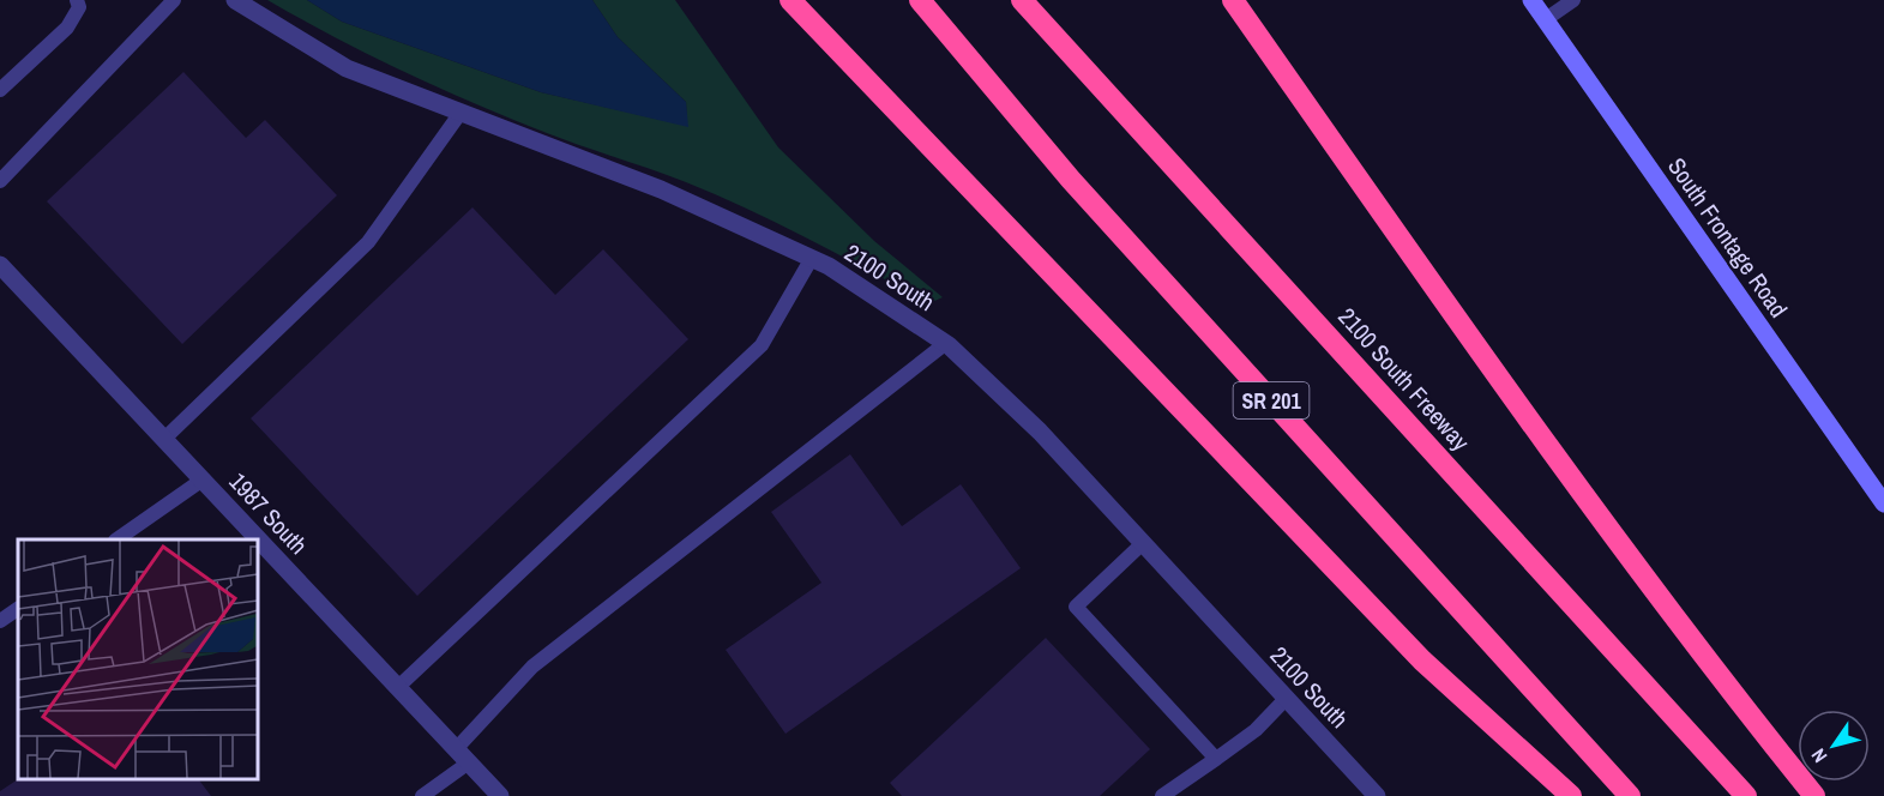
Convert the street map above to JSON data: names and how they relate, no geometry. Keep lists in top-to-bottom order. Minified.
{"streets":{"highway":["2100 South Freeway","SR 201"],"street":["South Frontage Road","2100 South","1987 South"]},"north":"bottom left"}
